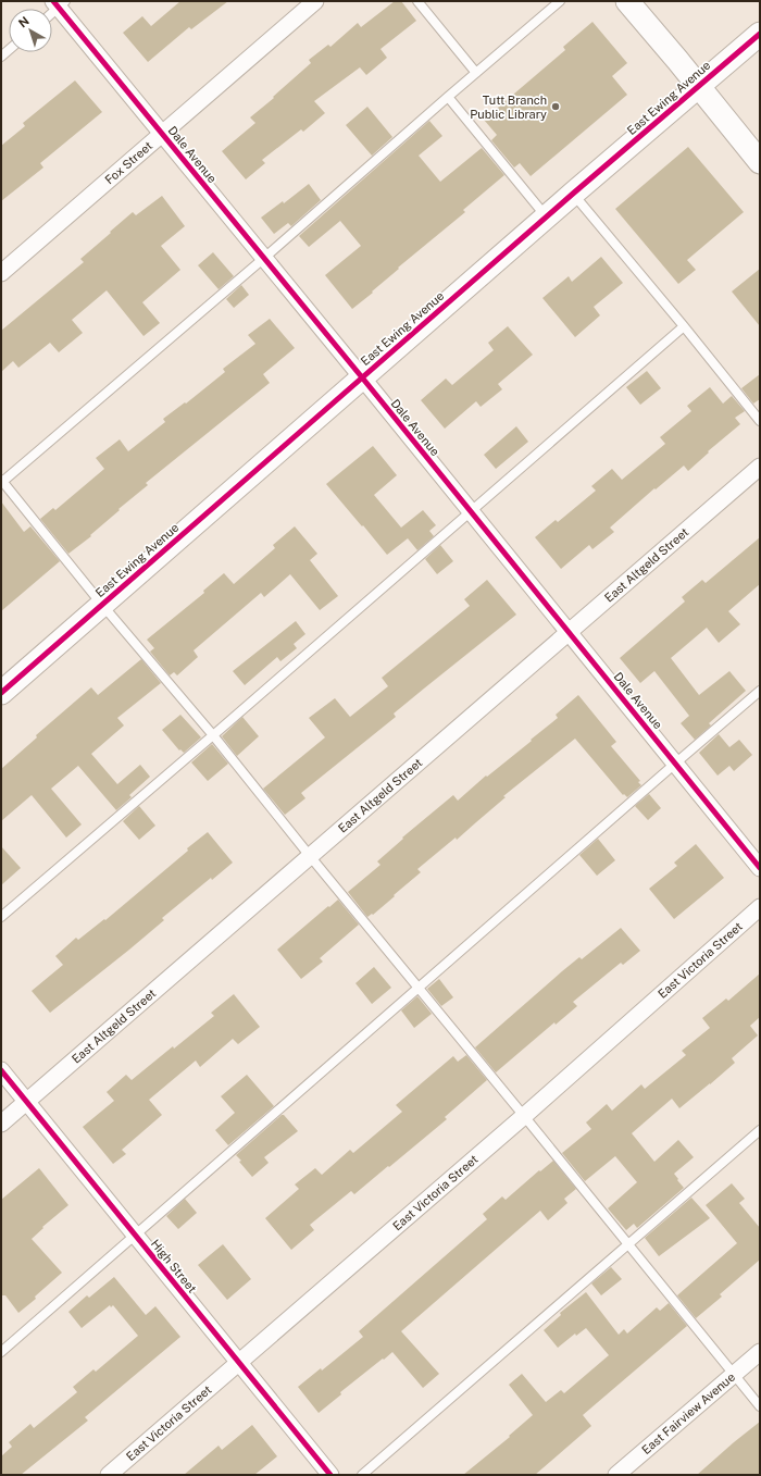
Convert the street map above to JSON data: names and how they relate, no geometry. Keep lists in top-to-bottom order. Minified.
{"streets":{"street":["East Ewing Avenue","Dale Avenue","Fox Street","East Altgeld Street","East Victoria Street","High Street","East Fairview Avenue"]},"crossings":[["East Ewing Avenue","Dale Avenue"],["Dale Avenue","Fox Street"],["Dale Avenue","East Altgeld Street"],["East Altgeld Street","High Street"],["East Victoria Street","High Street"]],"places":["Tutt Branch Public Library"],"north":"top left"}
